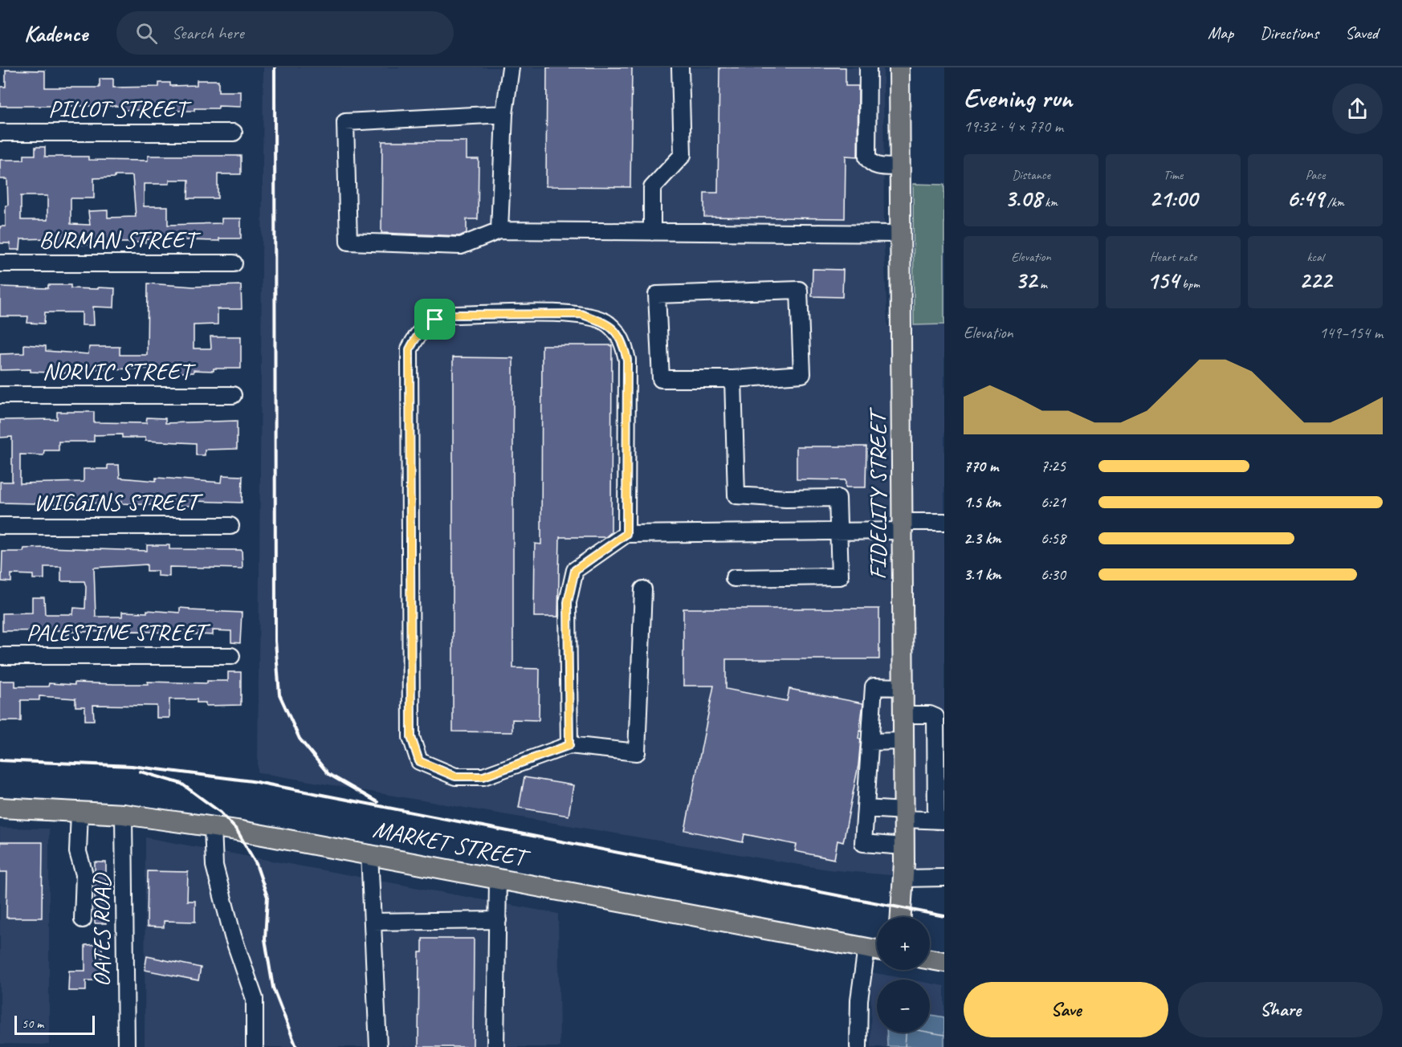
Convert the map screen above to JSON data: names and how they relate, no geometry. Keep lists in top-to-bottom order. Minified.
{"streets":{"main road":["FIDELITY STREET","MARKET STREET"],"street":["PILLOT STREET","BURMAN STREET","NORVIC STREET","WIGGINS STREET","PALESTINE STREET","OATES ROAD"]},"crossings":[["MARKET STREET","OATES ROAD"]],"scale_bar":"50 m","page":{"header":"Kadence","search":"Search here","nav":["Map","Directions","Saved"],"heading":["Evening run","19:32 · 4 × 770 m"],"stats":[["Distance","3.08 km"],["Time","21:00"],["Pace","6:49 /km"],["Elevation","32 m"],["Heart rate","154 bpm"],["kcal","222"]],"chart":["Elevation","149–154 m"],"list":[{"name":"770 m","note":"7:25"},{"name":"1.5 km","note":"6:21"},{"name":"2.3 km","note":"6:58"},{"name":"3.1 km","note":"6:30"}],"map_buttons":["+","−"],"buttons":["Save","Share"],"scale":"50 m"}}
